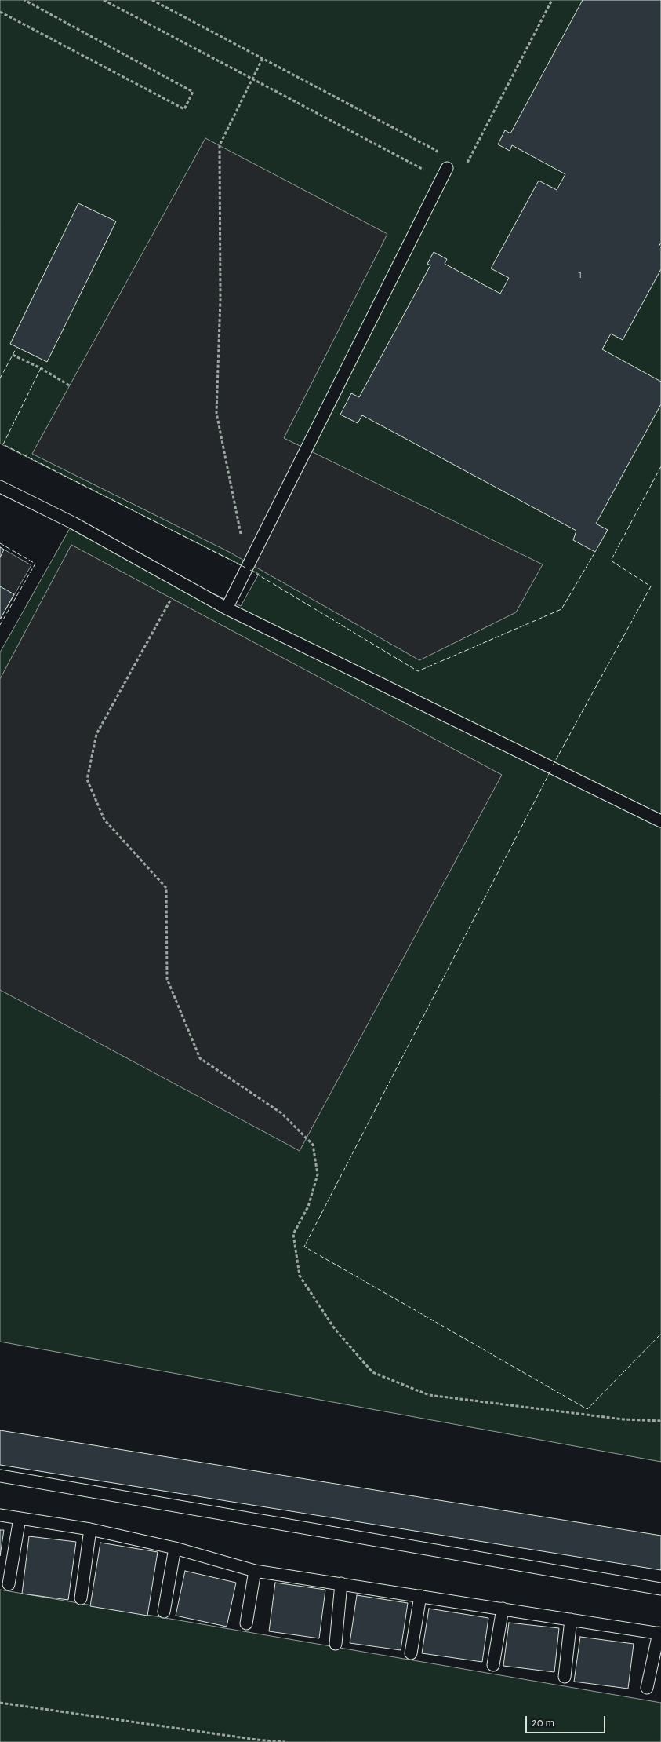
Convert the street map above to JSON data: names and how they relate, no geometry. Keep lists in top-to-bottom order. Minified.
{"house_numbers":["1"],"scale_bar":"20 m"}
